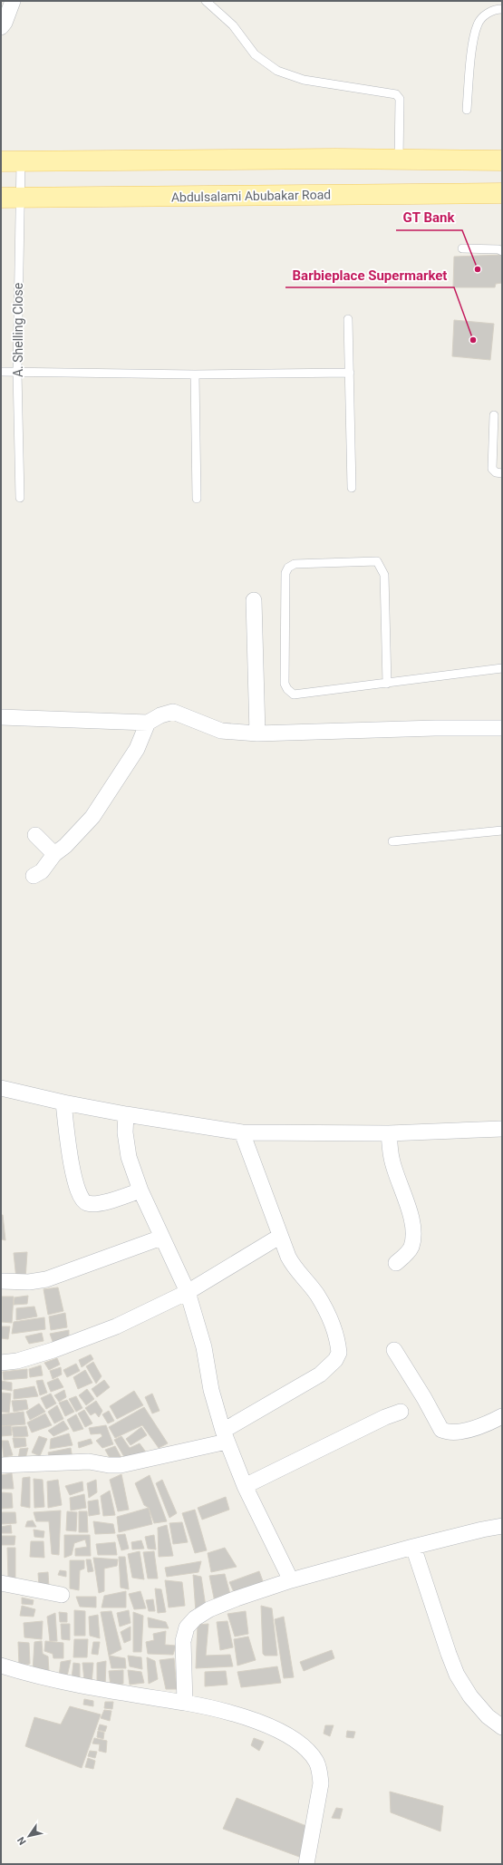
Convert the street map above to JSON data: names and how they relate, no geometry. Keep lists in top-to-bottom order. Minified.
{"streets":{"main road":["Abdulsalami Abubakar Road"],"lane":["A. Shelling Close"]},"crossings":[["Abdulsalami Abubakar Road","A. Shelling Close"]],"places":["GT Bank","Barbieplace Supermarket"],"north":"bottom left"}
